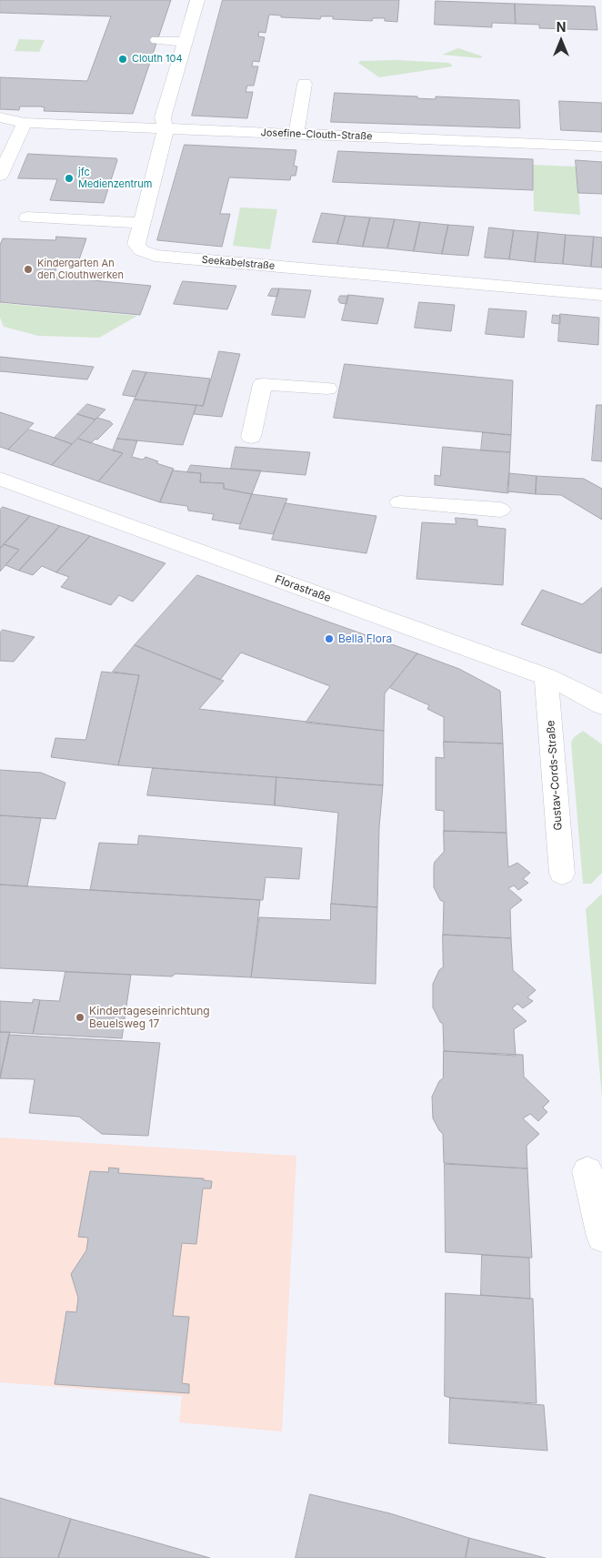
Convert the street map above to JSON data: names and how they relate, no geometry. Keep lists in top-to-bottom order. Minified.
{"streets":{"street":["Josefine-Clouth-Straße","Seekabelstraße","Florastraße","Gustav-Cords-Straße"]},"crossings":[["Josefine-Clouth-Straße","Seekabelstraße"],["Florastraße","Gustav-Cords-Straße"]],"places":["Clouth 104","jfc Medienzentrum","Kindergarten An den Clouthwerken","Bella Flora","Kindertageseinrichtung Beuelsweg 17"],"north":"top"}
